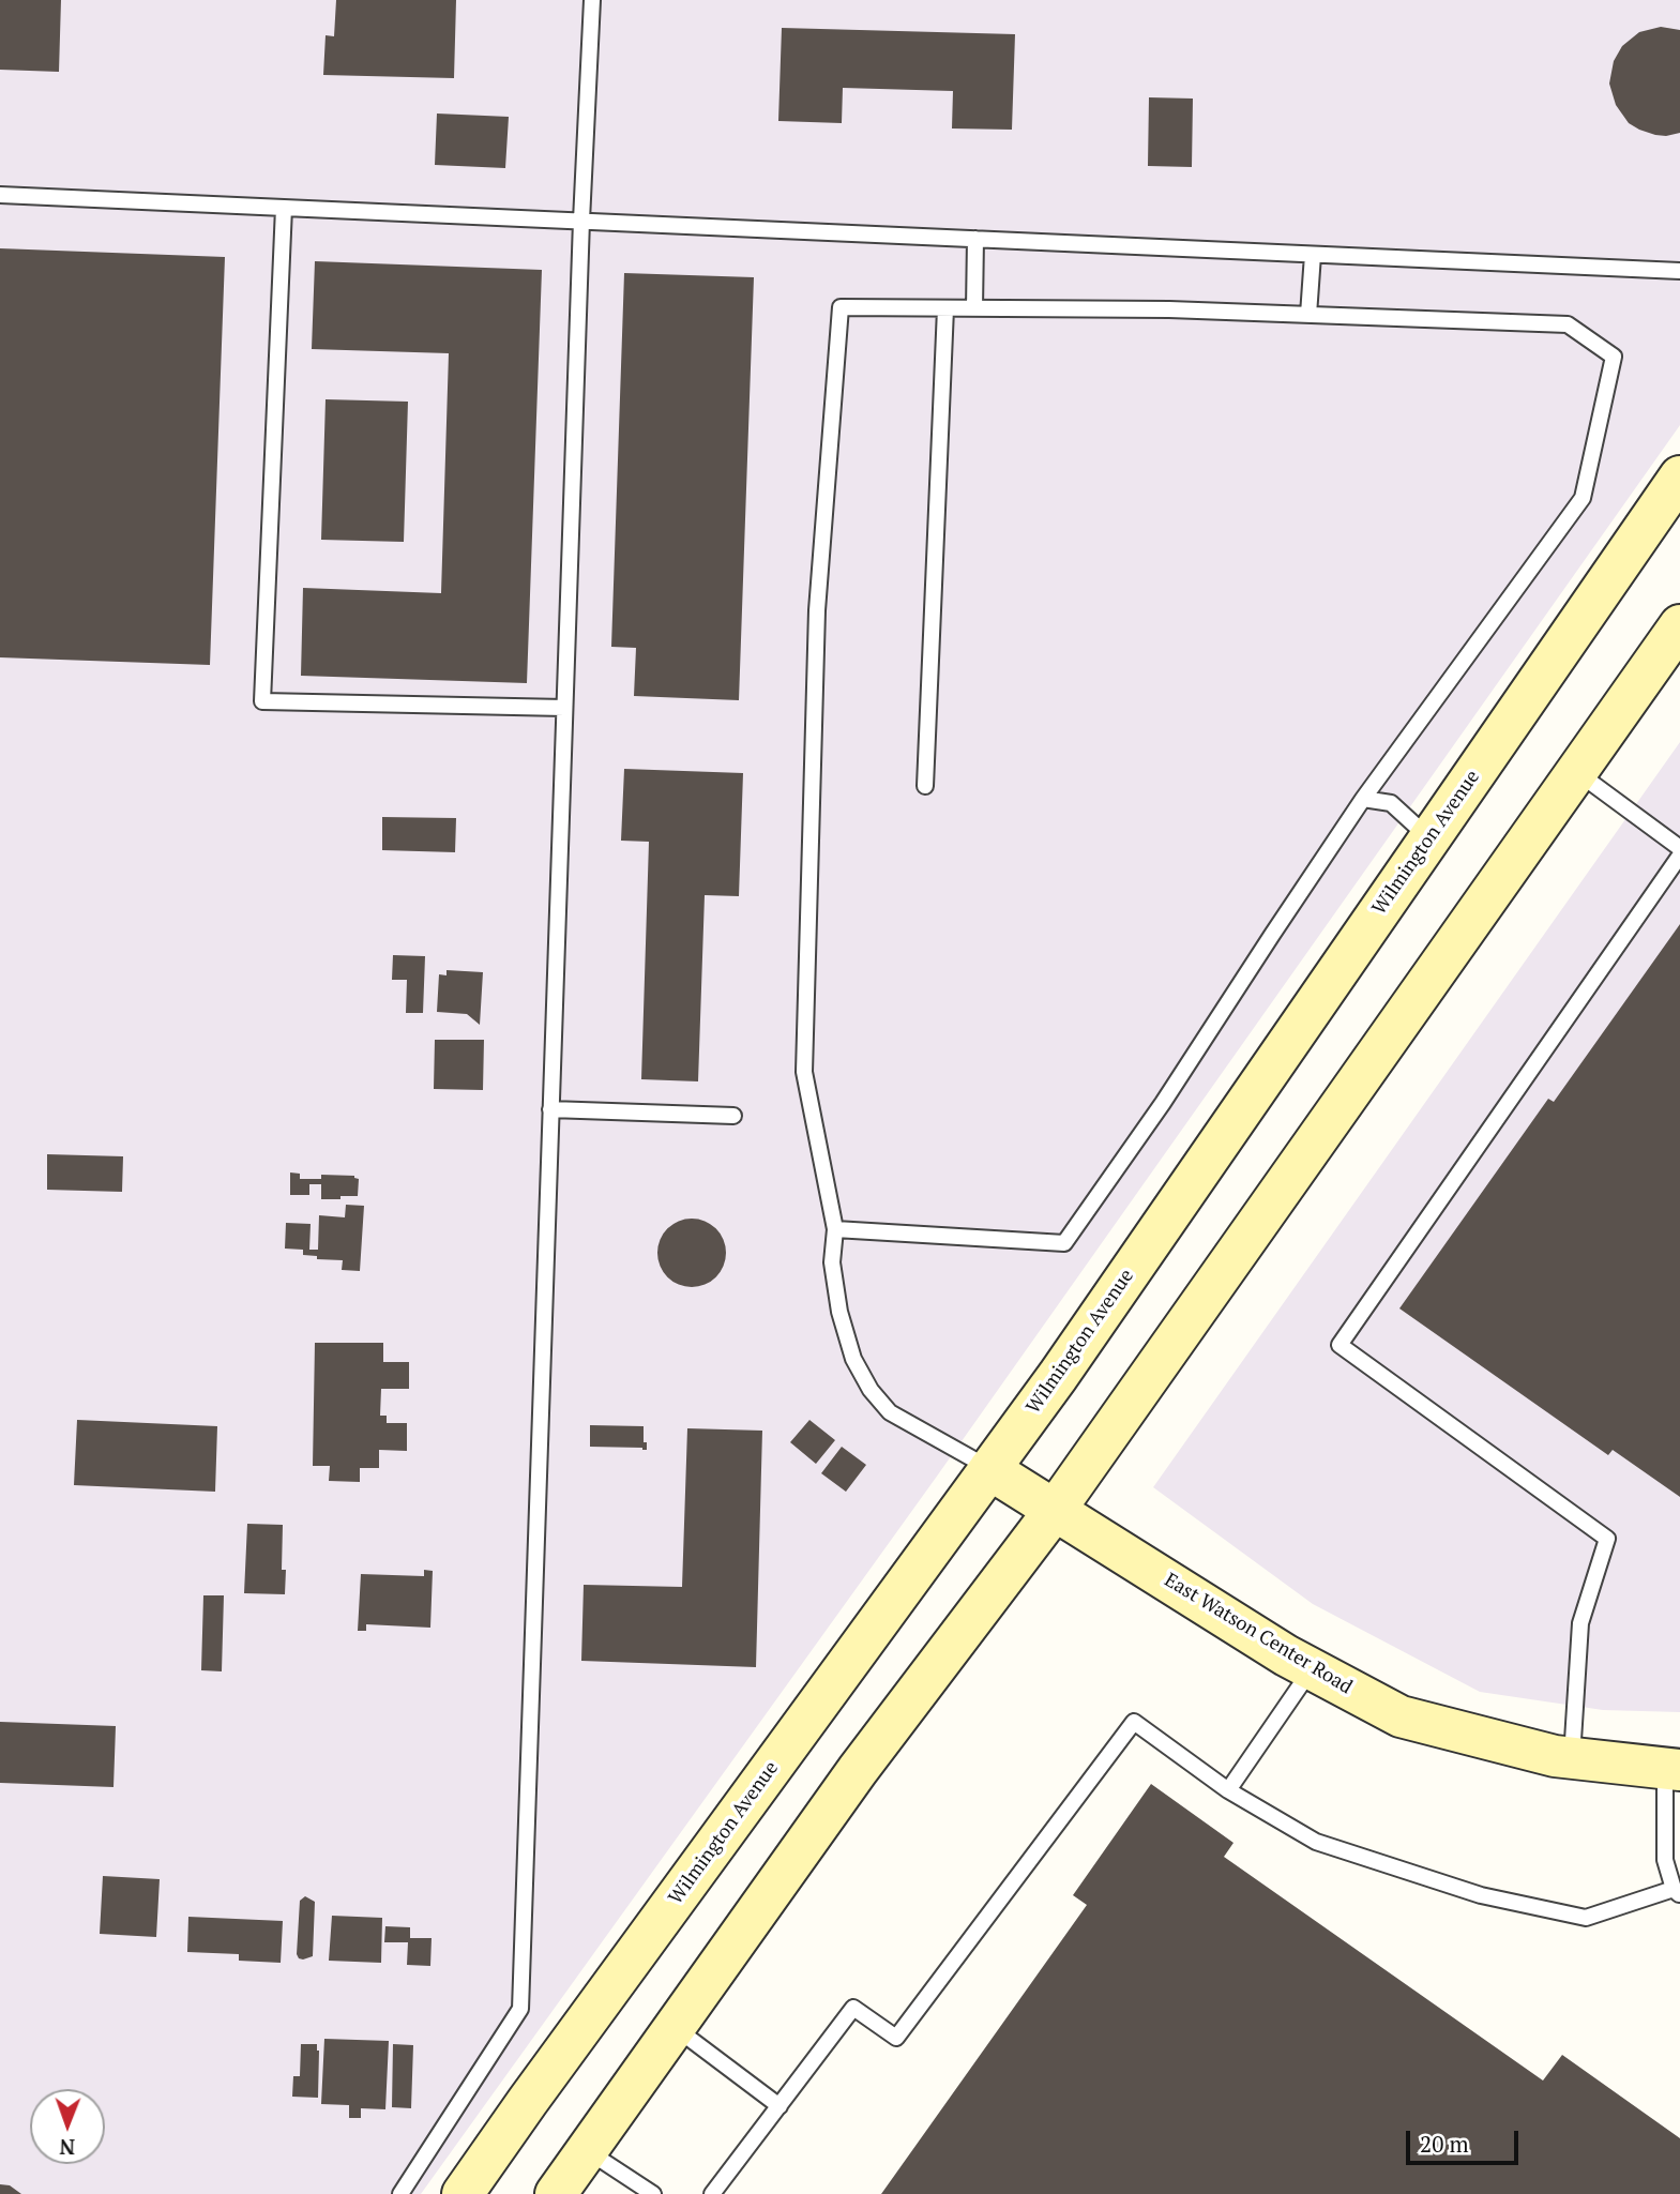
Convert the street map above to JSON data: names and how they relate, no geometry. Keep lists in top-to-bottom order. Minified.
{"streets":{"main road":["Wilmington Avenue","East Watson Center Road"]},"crossings":[["Wilmington Avenue","East Watson Center Road"]],"scale_bar":"20 m","north":"bottom"}
